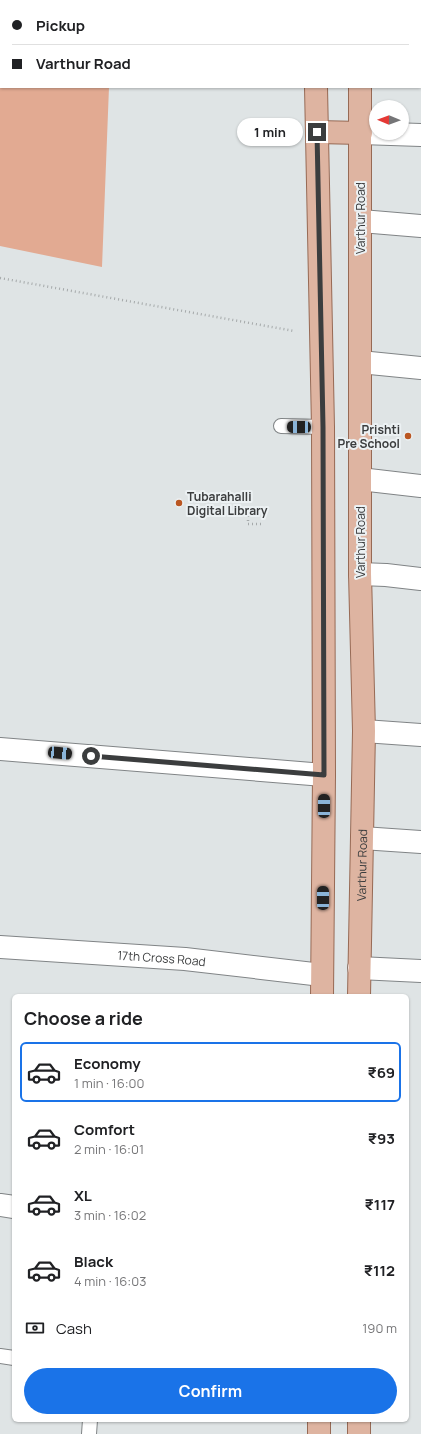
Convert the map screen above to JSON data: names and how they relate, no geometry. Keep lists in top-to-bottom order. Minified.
{"streets":{"main road":["Varthur Road"],"street":["17th Cross Road"]},"places":["Prishti Pre School","Tubarahalli Digital Library"],"north":"left","page":{"banner":["Pickup","Varthur Road"],"bubble":"1 min","heading":"Choose a ride","list":[{"name":"Economy","note":"1 min · 16:00","value":"₹69"},{"name":"Comfort","note":"2 min · 16:01","value":"₹93"},{"name":"XL","note":"3 min · 16:02","value":"₹117"},{"name":"Black","note":"4 min · 16:03","value":"₹112"}],"pay":["Cash","190 m"],"buttons":"Confirm"}}
